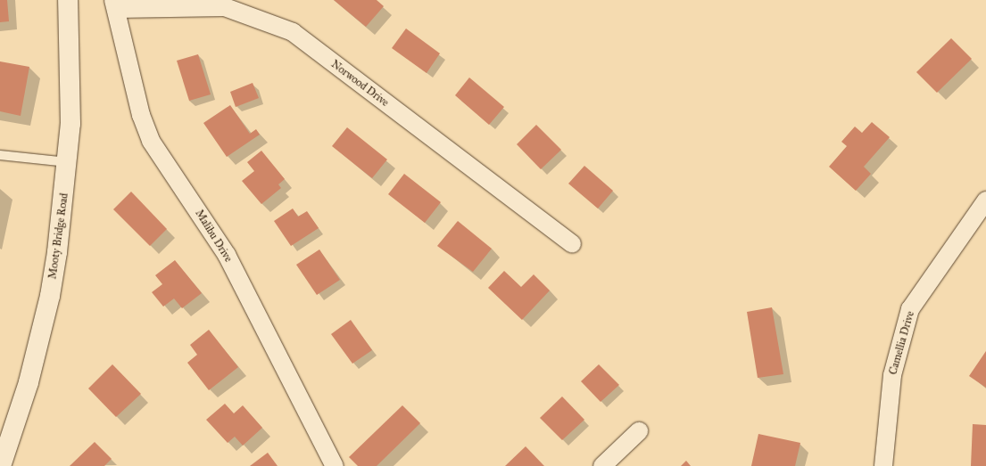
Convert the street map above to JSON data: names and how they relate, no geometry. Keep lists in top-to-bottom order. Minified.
{"streets":{"main road":["Mooty Bridge Road"],"street":["Norwood Drive","Malibu Drive","Camellia Drive"]},"crossings":[["Norwood Drive","Malibu Drive"]]}
